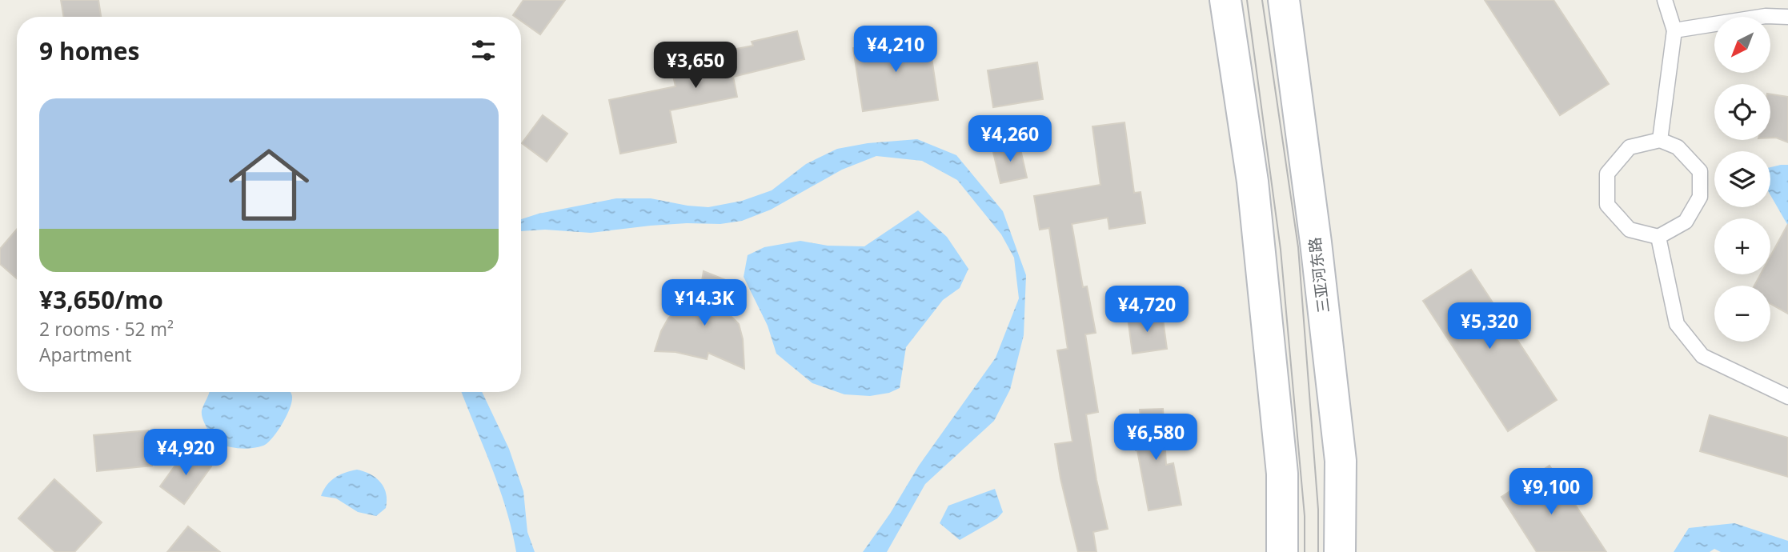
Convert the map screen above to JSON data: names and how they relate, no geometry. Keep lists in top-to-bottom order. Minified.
{"streets":{"main road":["三亚河东路"]},"north":"bottom left","page":{"map_buttons":["+","−"],"heading":"9 homes","price":["¥4,210","¥3,650","¥4,260","¥14.3K","¥4,720","¥5,320","¥6,580","¥4,920","¥9,100"],"list":[{"name":"¥3,650/mo","note":"2 rooms · 52 m² · Apartment"}]}}
